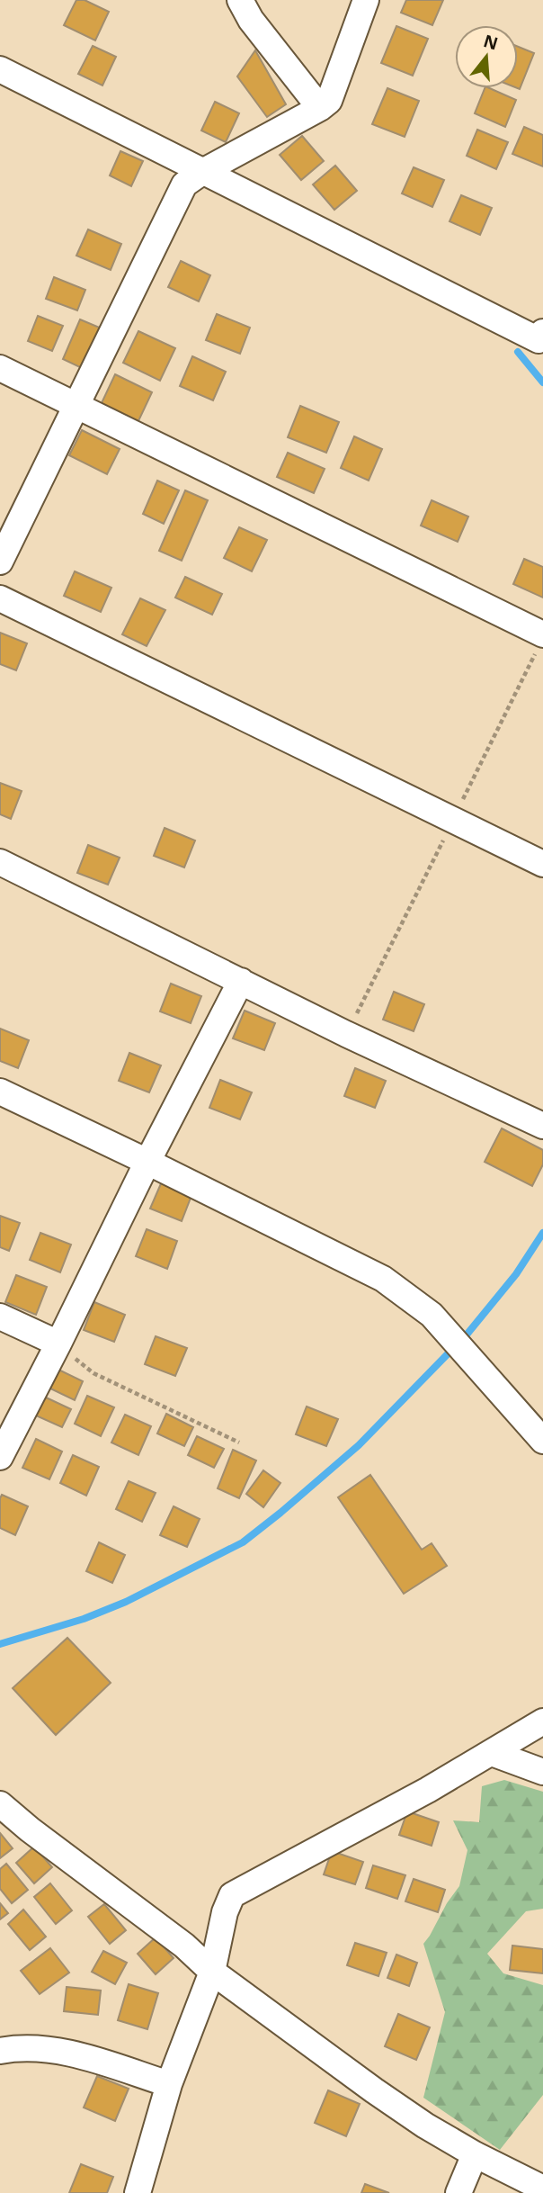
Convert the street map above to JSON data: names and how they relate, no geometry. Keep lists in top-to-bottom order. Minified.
{"north":"top"}
